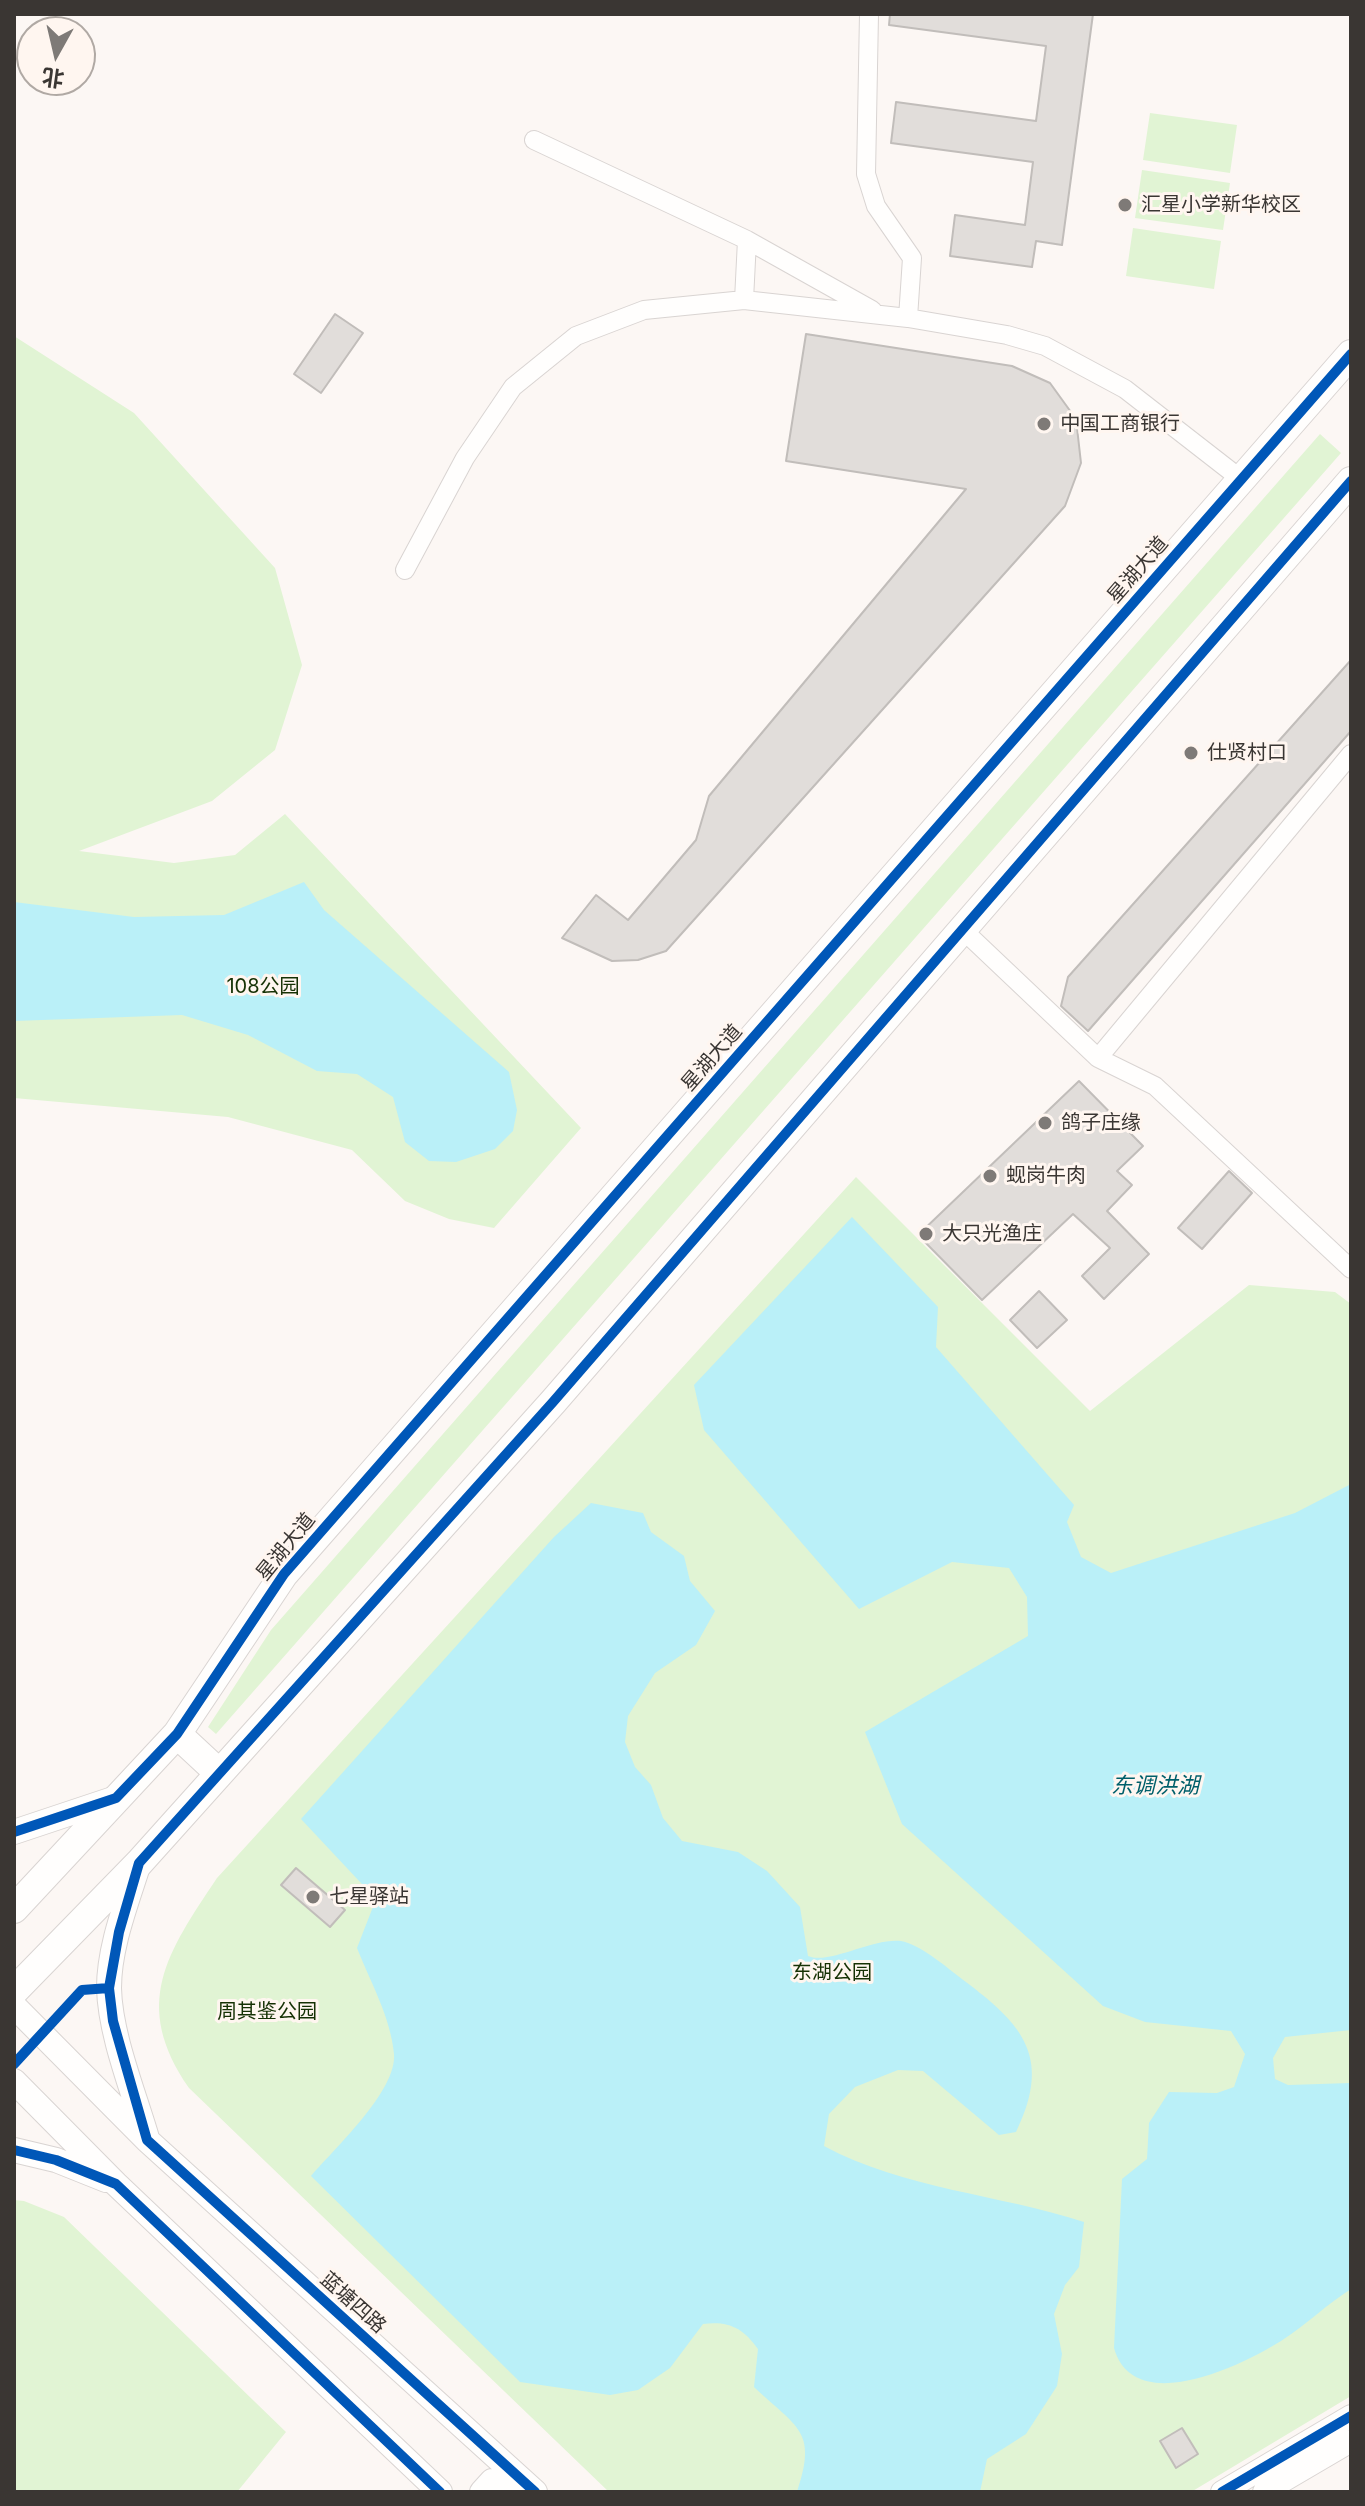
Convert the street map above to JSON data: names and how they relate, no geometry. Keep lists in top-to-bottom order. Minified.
{"streets":{"main road":["星湖大道","蓝塘四路"]},"water":["东调洪湖"],"parks":["108公园","东湖公园","周其鉴公园"],"places":["汇星小学新华校区","中国工商银行","仕贤村口","鸽子庄缘","蚬岗牛肉","大只光渔庄","七星驿站"],"north":"bottom"}
